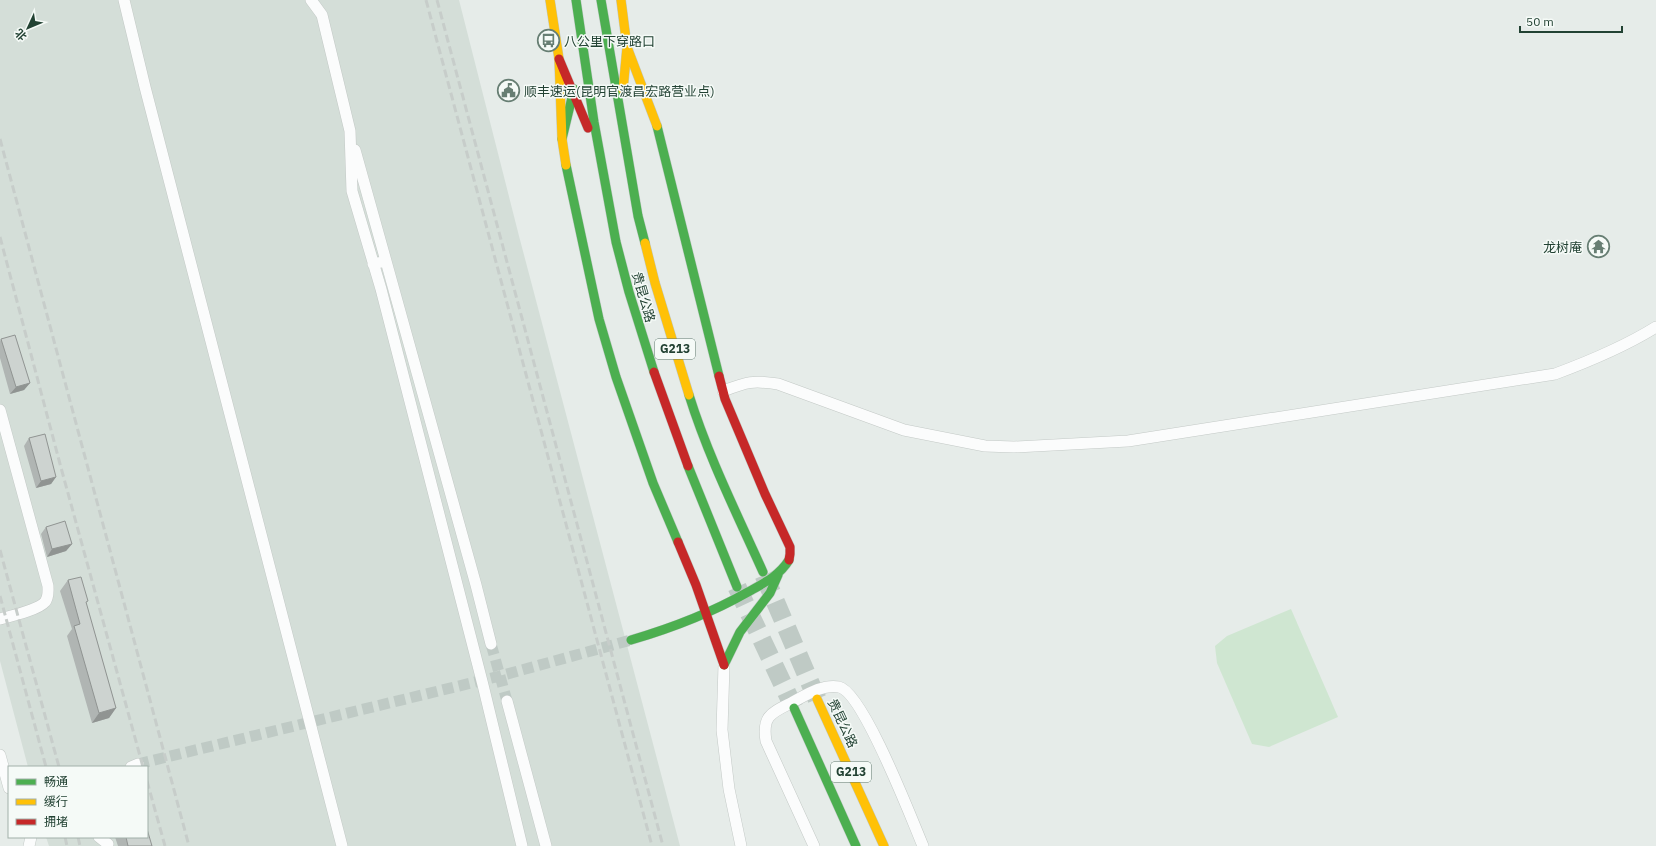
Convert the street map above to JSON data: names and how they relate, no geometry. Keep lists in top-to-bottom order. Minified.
{"streets":{"main road":["贵昆公路","G213"]},"places":{"bus stop":["八公里下穿路口"],"public building":["顺丰速运(昆明官渡昌宏路营业点)"],"temple":["龙树庵"]},"legend":["畅通","缓行","拥堵"],"scale_bar":"50 m","north":"bottom left"}
